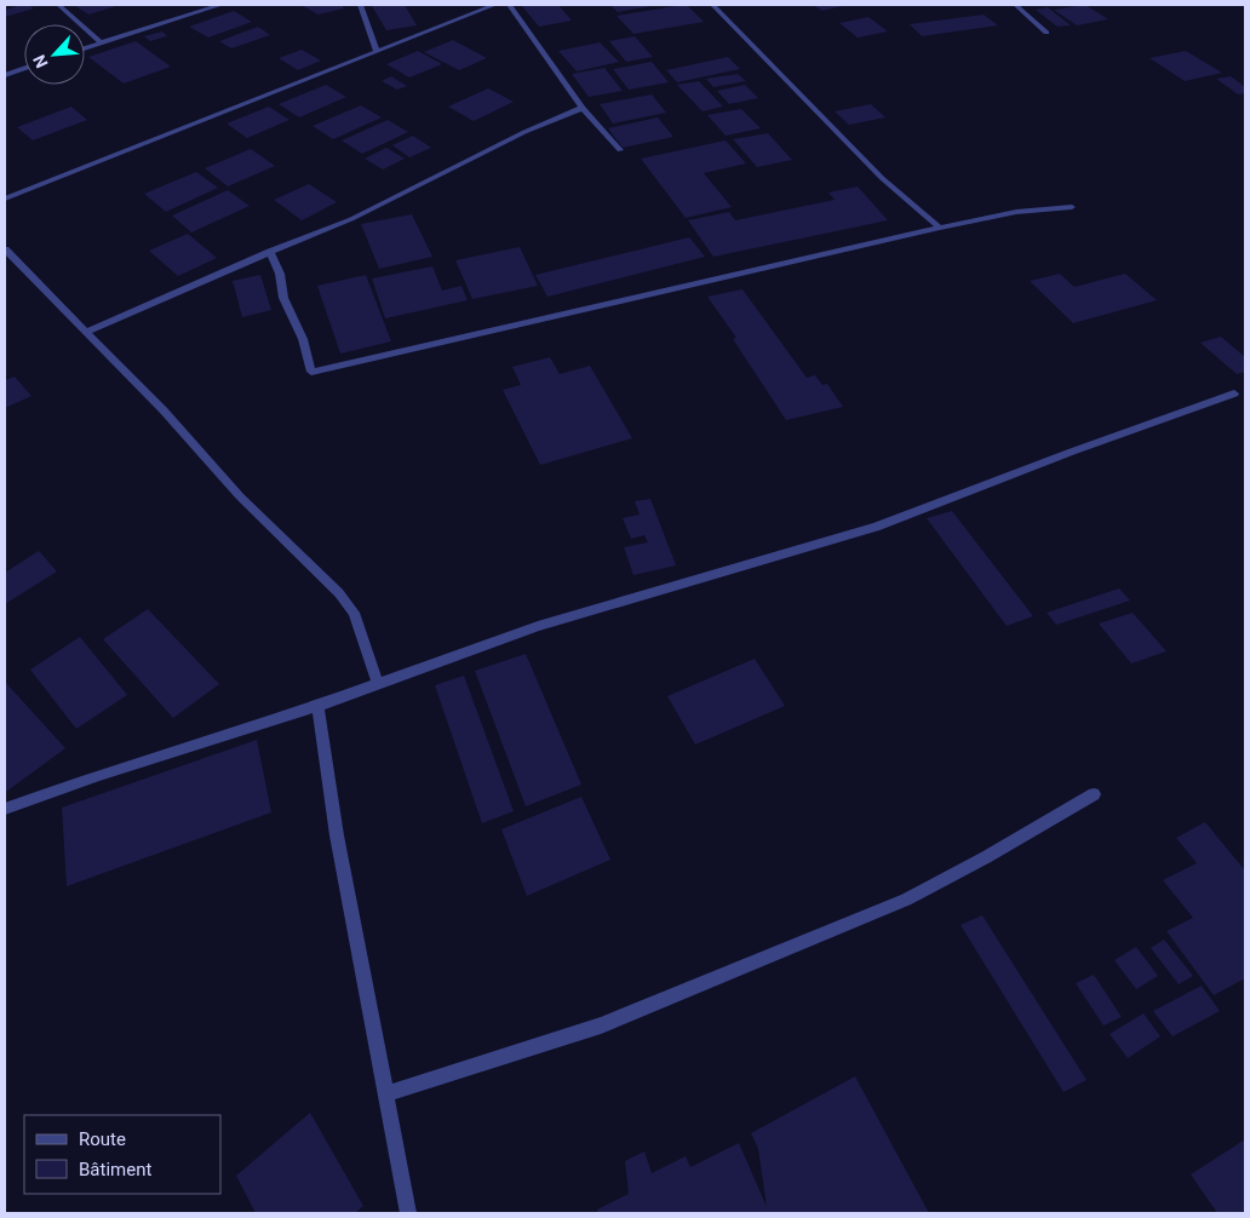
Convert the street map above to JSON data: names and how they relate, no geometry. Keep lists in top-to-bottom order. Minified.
{"legend":["Route","Bâtiment"],"north":"bottom left"}
